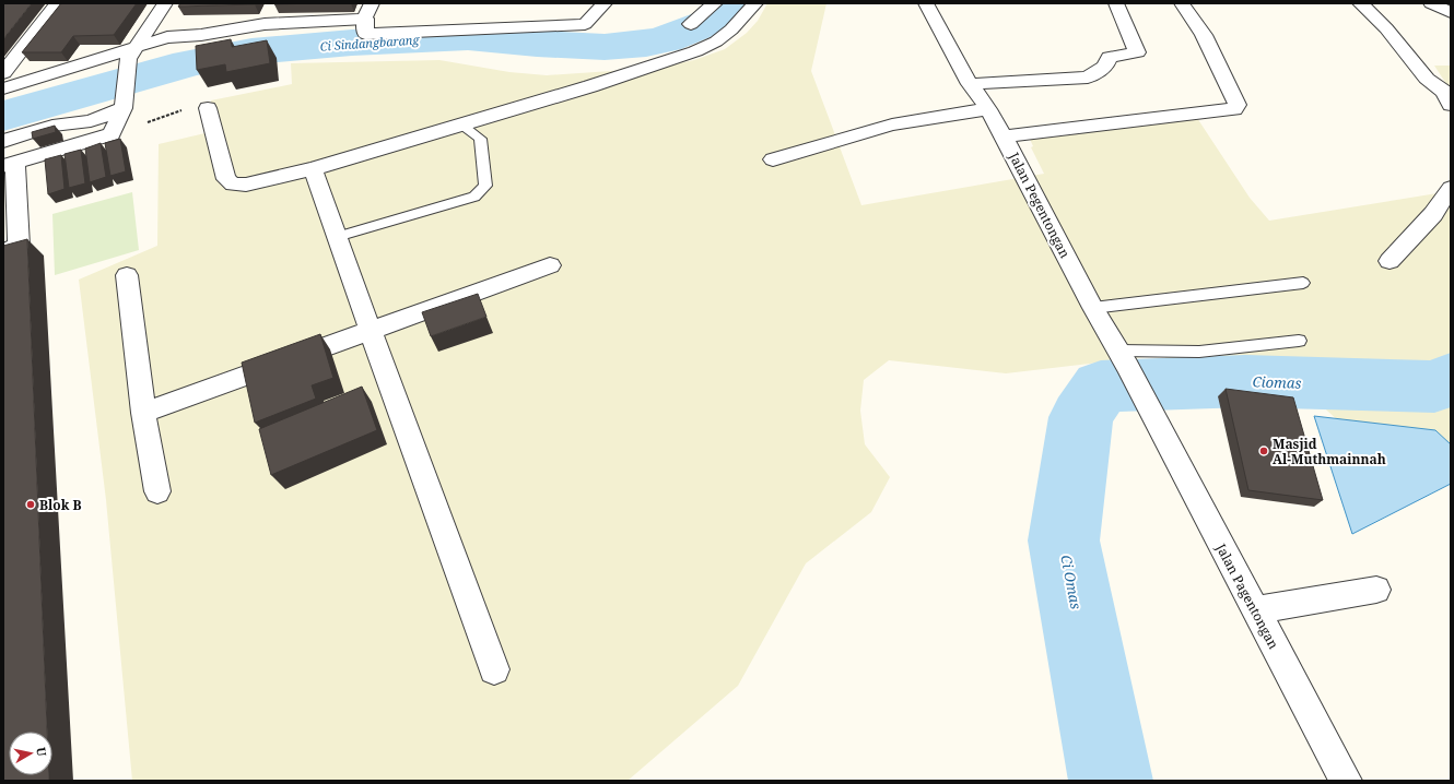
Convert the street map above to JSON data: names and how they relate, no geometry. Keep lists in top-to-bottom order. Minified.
{"streets":{"street":["Jalan Pegentongan","Jalan Pagentongan"]},"crossings":[["Jalan Pegentongan","Jalan Pagentongan"]],"water":["Ci Sindangbarang","Ciomas","Ci Omas"],"places":["Masjid Al-Muthmainnah","Blok B"],"north":"right"}
